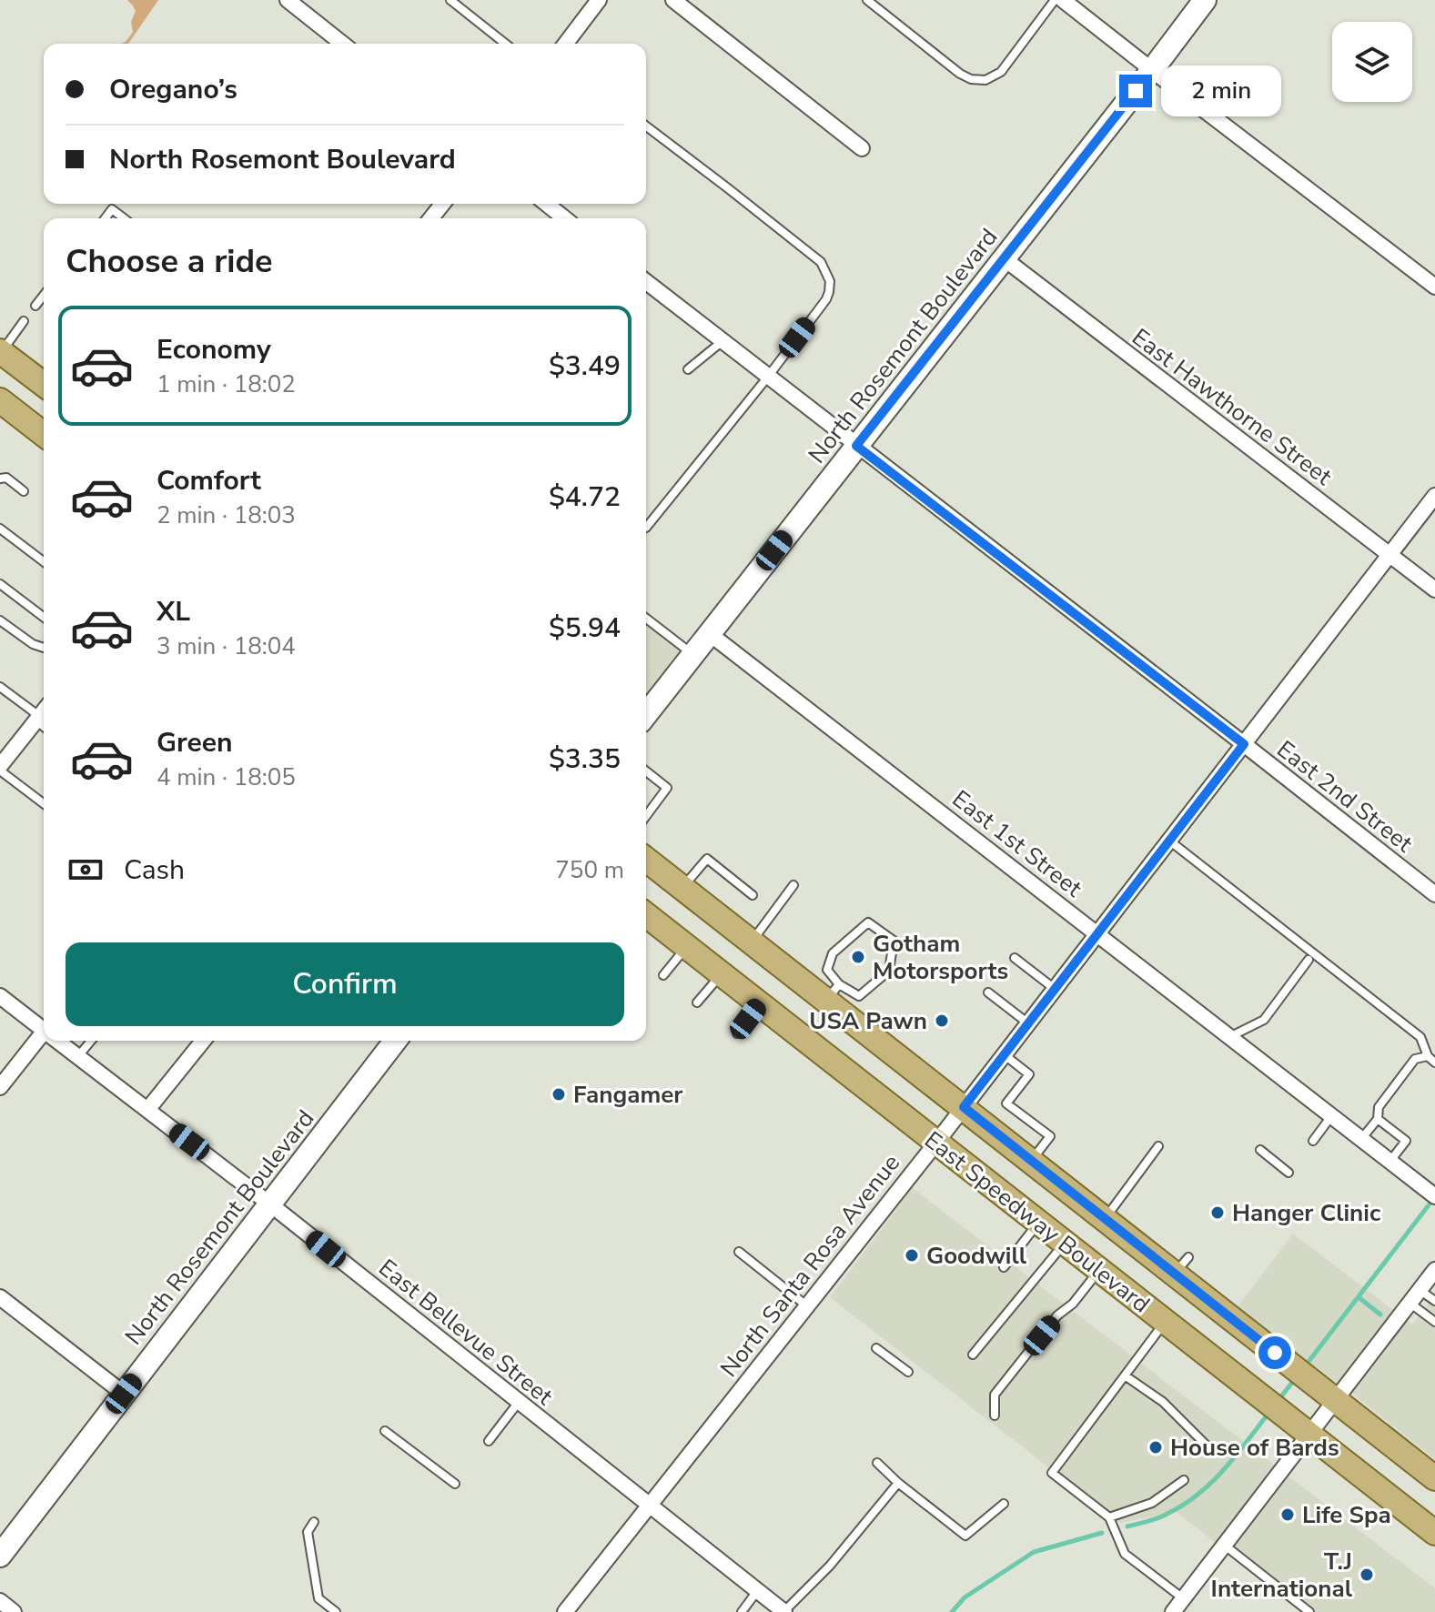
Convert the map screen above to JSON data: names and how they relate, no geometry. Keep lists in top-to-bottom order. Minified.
{"streets":{"main road":["East Speedway Boulevard"],"street":["North Rosemont Boulevard","East Hawthorne Street","East 2nd Street","East 1st Street","North Santa Rosa Avenue","East Bellevue Street"]},"crossings":[["North Rosemont Boulevard","East Hawthorne Street"],["North Rosemont Boulevard","East 2nd Street"],["North Rosemont Boulevard","East 1st Street"],["North Rosemont Boulevard","East Bellevue Street"],["East Hawthorne Street","North Santa Rosa Avenue"],["East 2nd Street","North Santa Rosa Avenue"],["East 1st Street","North Santa Rosa Avenue"],["East Speedway Boulevard","North Santa Rosa Avenue"],["North Santa Rosa Avenue","East Bellevue Street"]],"places":["Gotham Motorsports","USA Pawn","Fangamer","Hanger Clinic","Goodwill","House of Bards","Life Spa","T.J International"],"page":{"banner":["Oregano’s","North Rosemont Boulevard"],"bubble":"2 min","heading":"Choose a ride","list":[{"name":"Economy","note":"1 min · 18:02","value":"$3.49"},{"name":"Comfort","note":"2 min · 18:03","value":"$4.72"},{"name":"XL","note":"3 min · 18:04","value":"$5.94"},{"name":"Green","note":"4 min · 18:05","value":"$3.35"}],"pay":["Cash","750 m"],"buttons":"Confirm"}}
